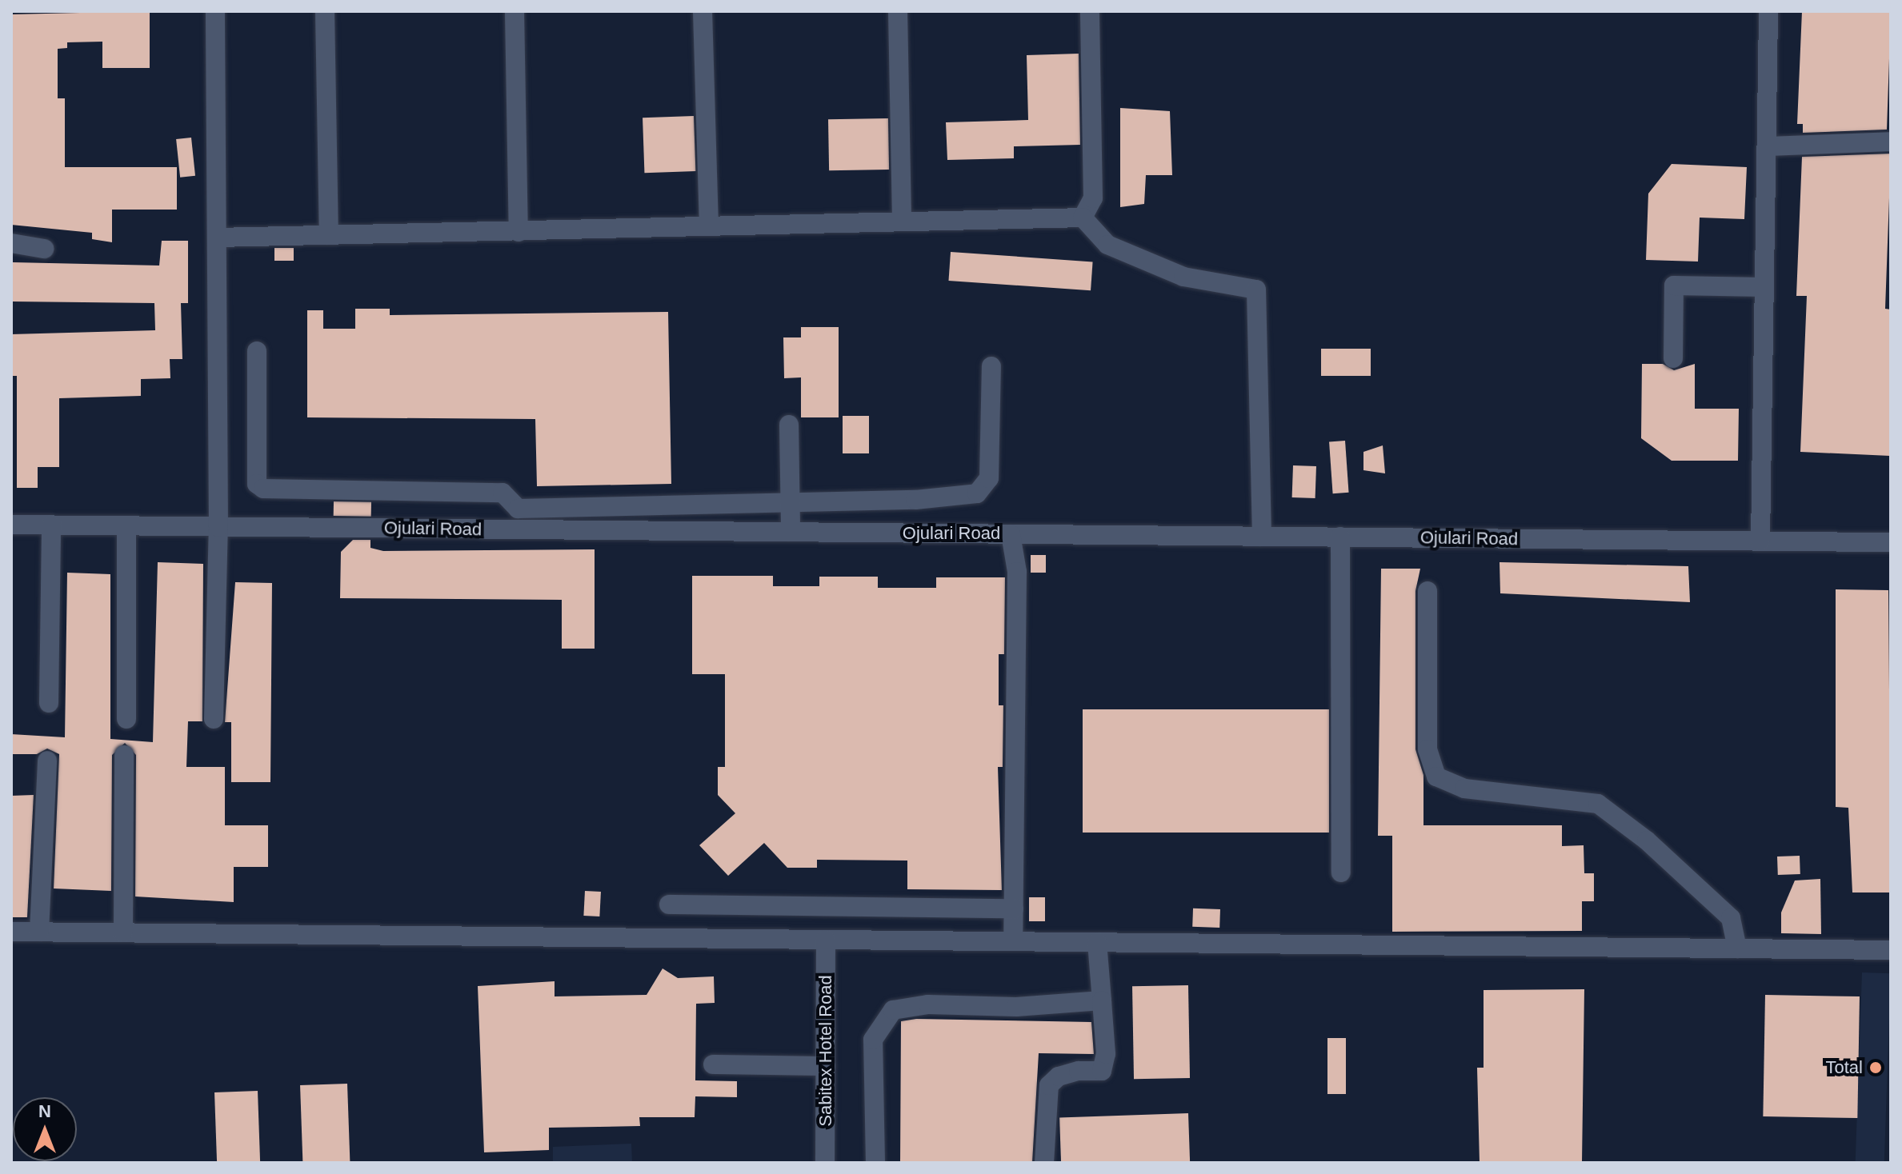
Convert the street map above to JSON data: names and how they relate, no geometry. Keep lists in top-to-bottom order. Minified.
{"streets":{"street":["Ojulari Road","Sabitex Hotel Road"]},"places":["Total"],"north":"top"}
